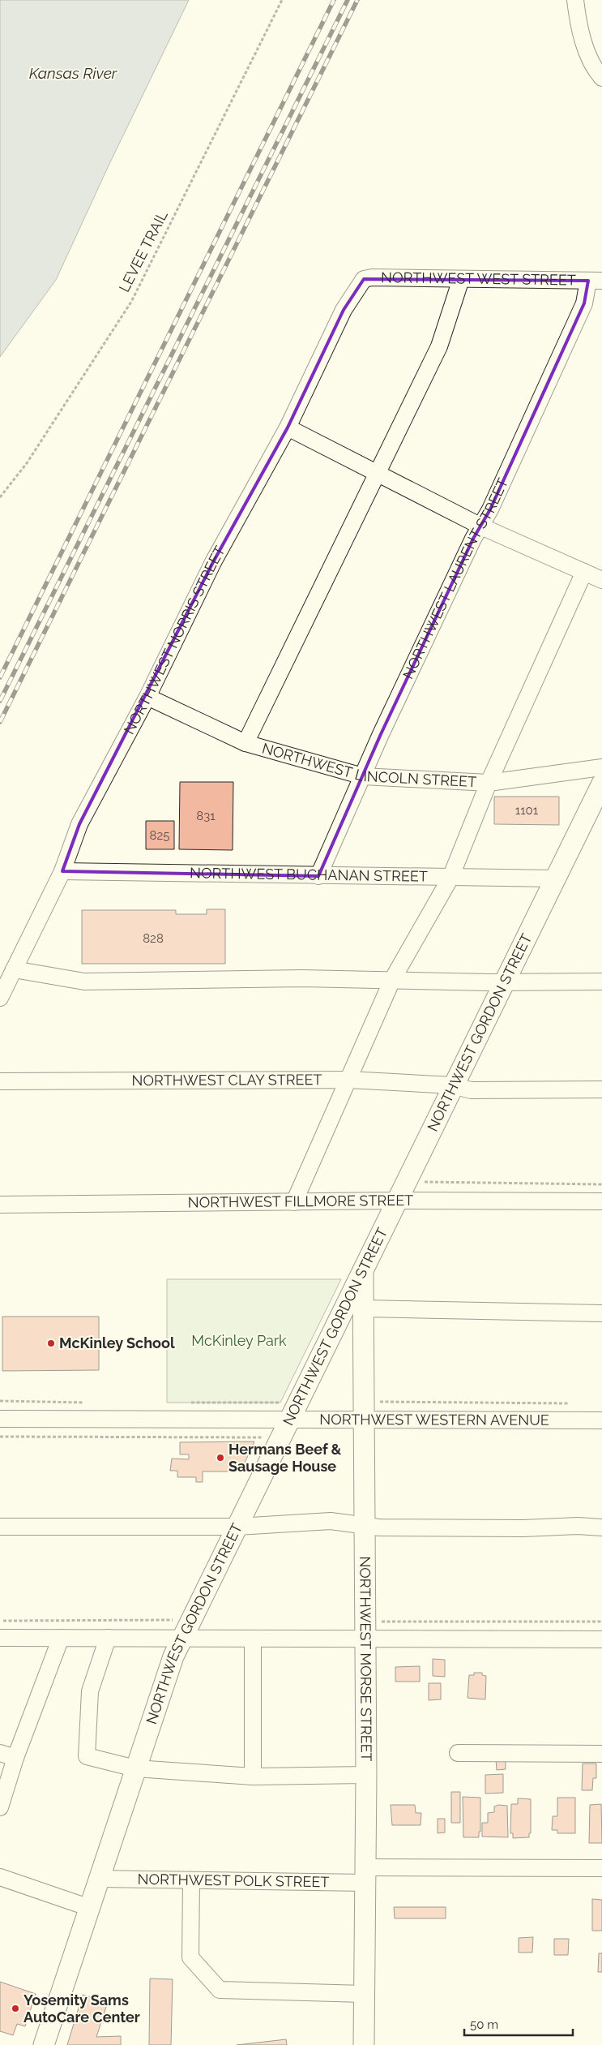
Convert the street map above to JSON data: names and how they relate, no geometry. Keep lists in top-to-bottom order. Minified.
{"streets":{"main road":["NORTHWEST GORDON STREET","NORTHWEST MORSE STREET"],"street":["NORTHWEST WEST STREET","NORTHWEST LAURENT STREET","NORTHWEST NORRIS STREET","NORTHWEST LINCOLN STREET","NORTHWEST BUCHANAN STREET","NORTHWEST CLAY STREET","NORTHWEST FILLMORE STREET","NORTHWEST WESTERN AVENUE","NORTHWEST POLK STREET"],"path":["LEVEE TRAIL"]},"crossings":[["NORTHWEST WEST STREET","NORTHWEST LAURENT STREET"],["NORTHWEST WEST STREET","NORTHWEST NORRIS STREET"],["NORTHWEST LAURENT STREET","NORTHWEST LINCOLN STREET"],["NORTHWEST LAURENT STREET","NORTHWEST BUCHANAN STREET"],["NORTHWEST NORRIS STREET","NORTHWEST LINCOLN STREET"],["NORTHWEST NORRIS STREET","NORTHWEST BUCHANAN STREET"],["NORTHWEST BUCHANAN STREET","NORTHWEST GORDON STREET"],["NORTHWEST GORDON STREET","NORTHWEST CLAY STREET"],["NORTHWEST GORDON STREET","NORTHWEST FILLMORE STREET"],["NORTHWEST GORDON STREET","NORTHWEST WESTERN AVENUE"],["NORTHWEST GORDON STREET","NORTHWEST MORSE STREET"],["NORTHWEST GORDON STREET","NORTHWEST POLK STREET"],["NORTHWEST WESTERN AVENUE","NORTHWEST MORSE STREET"],["NORTHWEST MORSE STREET","NORTHWEST POLK STREET"]],"water":["Kansas River"],"parks":["McKinley Park"],"places":["McKinley School","Hermans Beef & Sausage House","Yosemity Sams AutoCare Center"],"house_numbers":["1101","831","825","828"],"scale_bar":"50 m"}
